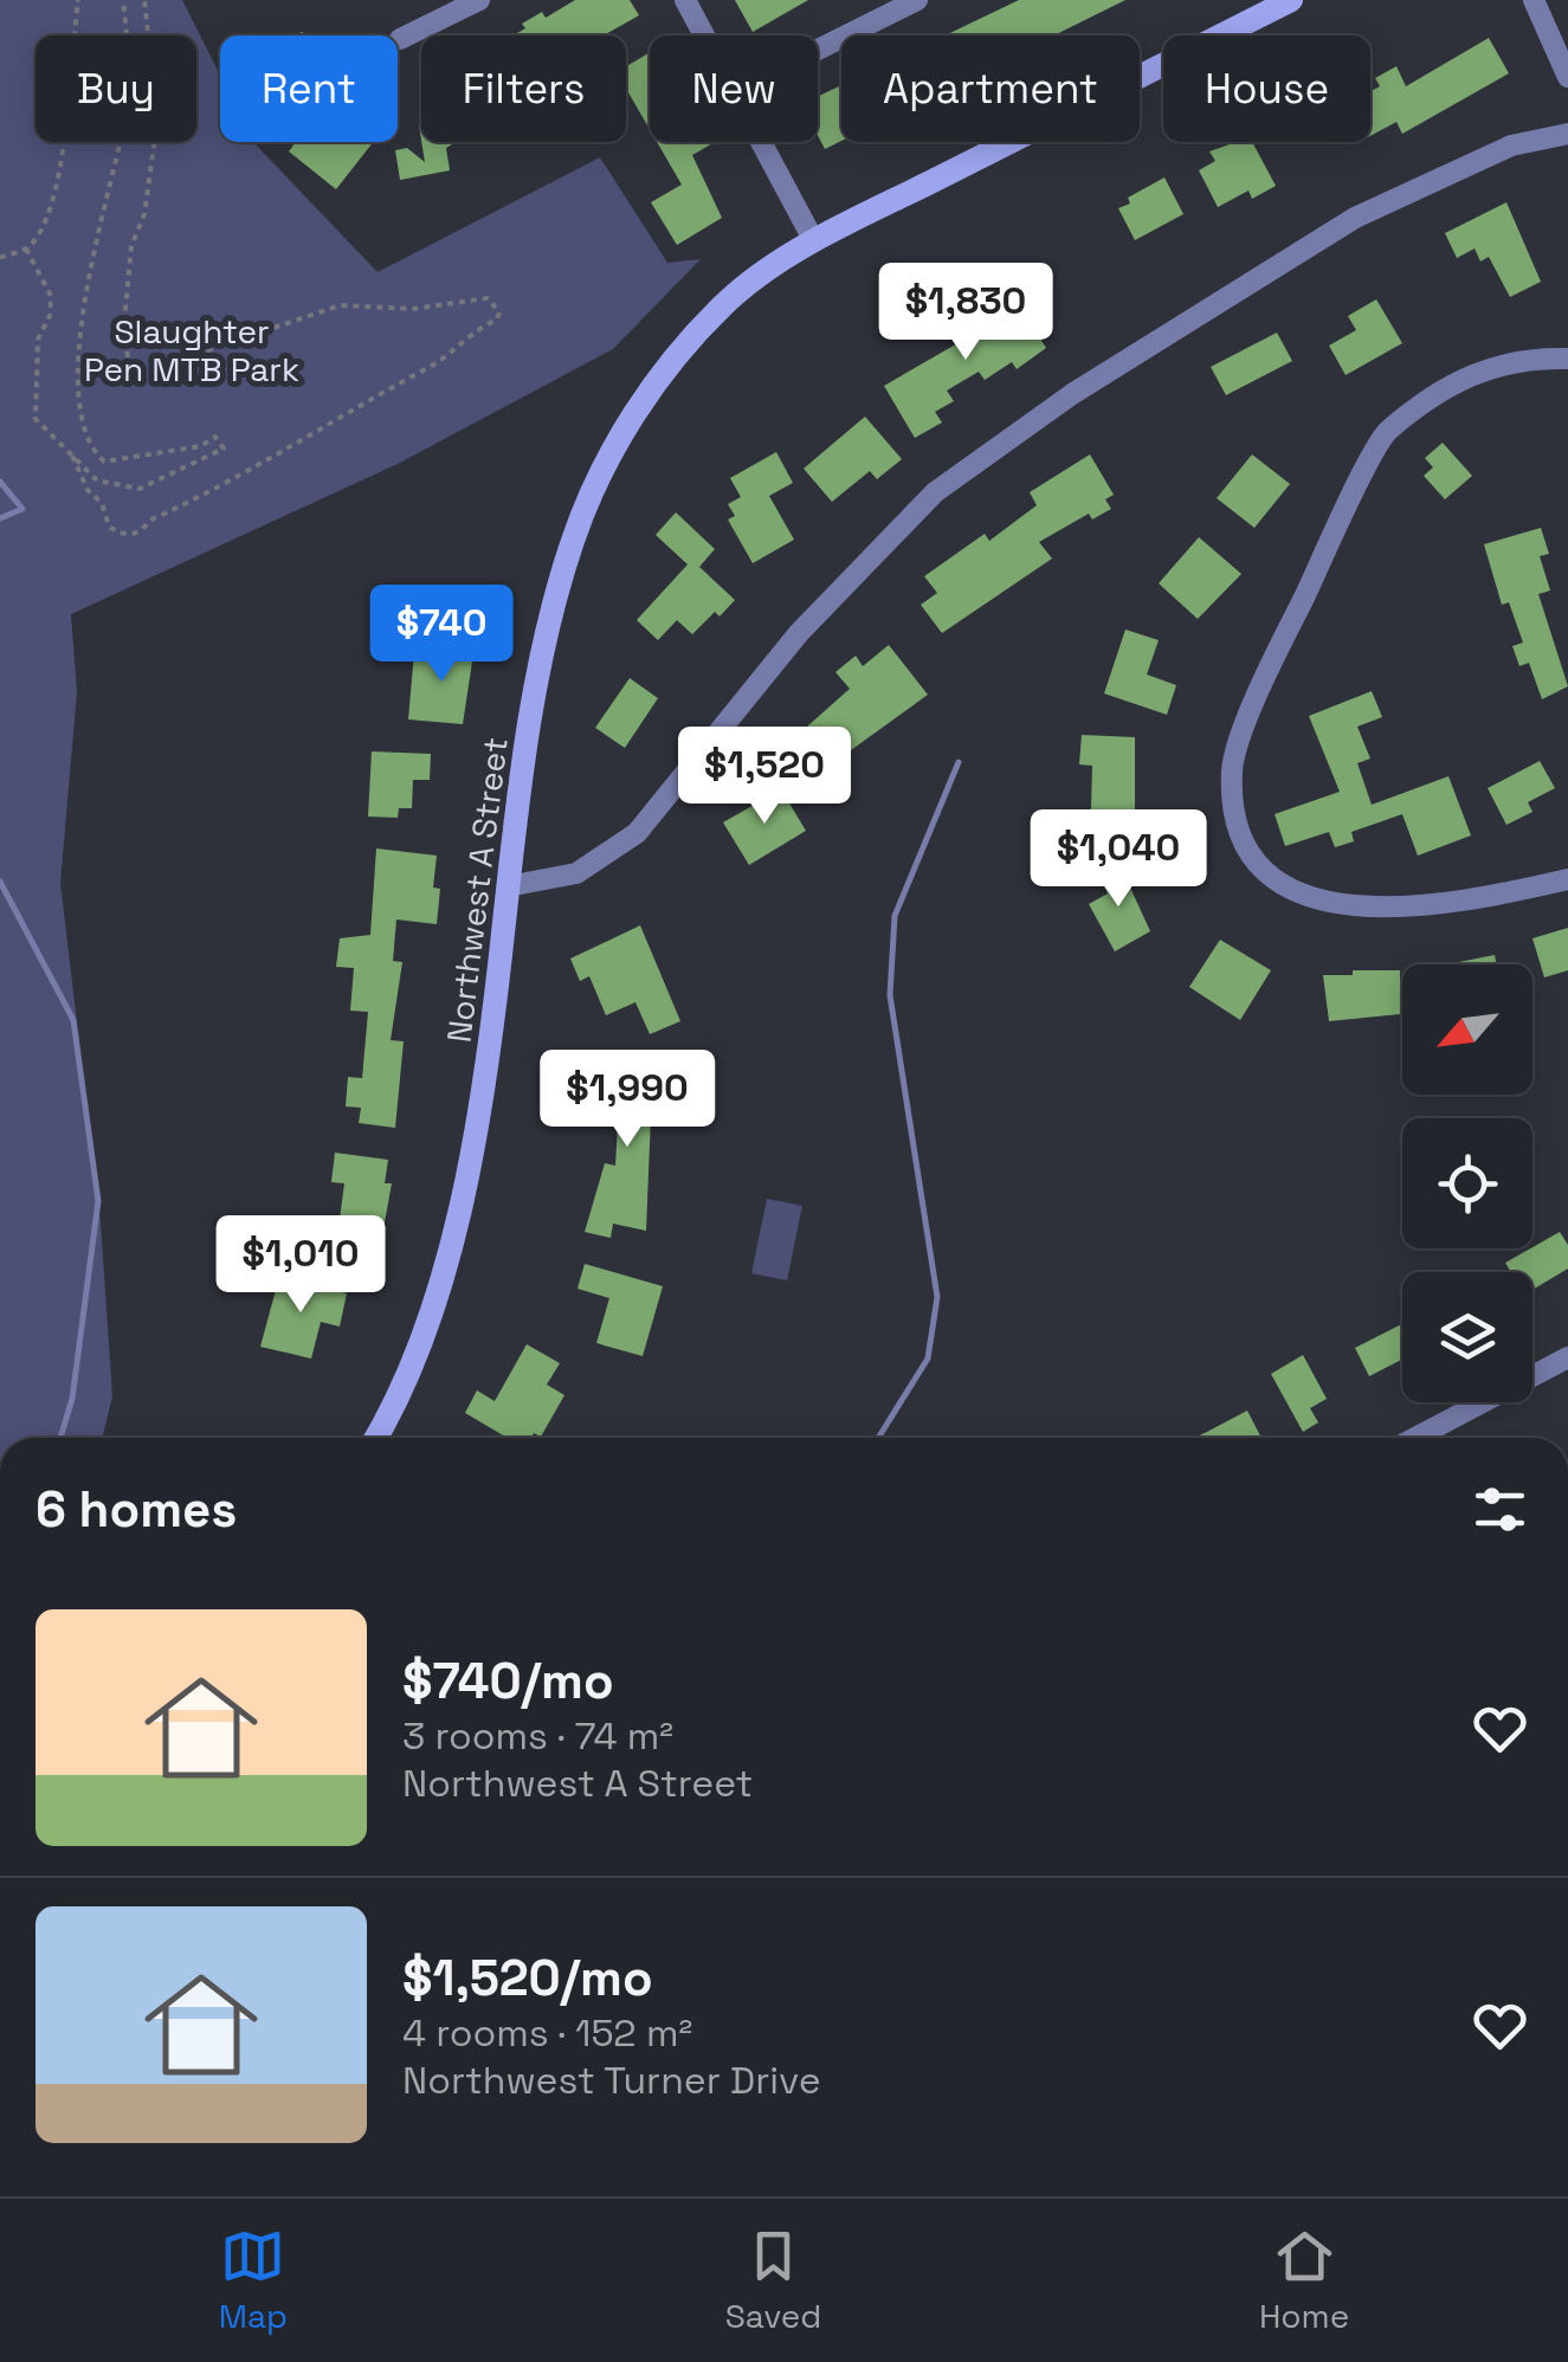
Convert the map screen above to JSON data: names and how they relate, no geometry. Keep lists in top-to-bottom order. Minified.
{"streets":{"street":["Northwest A Street"]},"parks":["Slaughter Pen MTB Park"],"north":"bottom left","page":{"chip":["Buy","Rent","Filters","New","Apartment","House"],"price":["$1,830","$740","$1,520","$1,040","$1,990","$1,010"],"heading":"6 homes","list":[{"name":"$740/mo","note":"3 rooms · 74 m² · Northwest A Street"},{"name":"$1,520/mo","note":"4 rooms · 152 m² · Northwest Turner Drive"}],"tabs":["Map","Saved","Home"]}}
